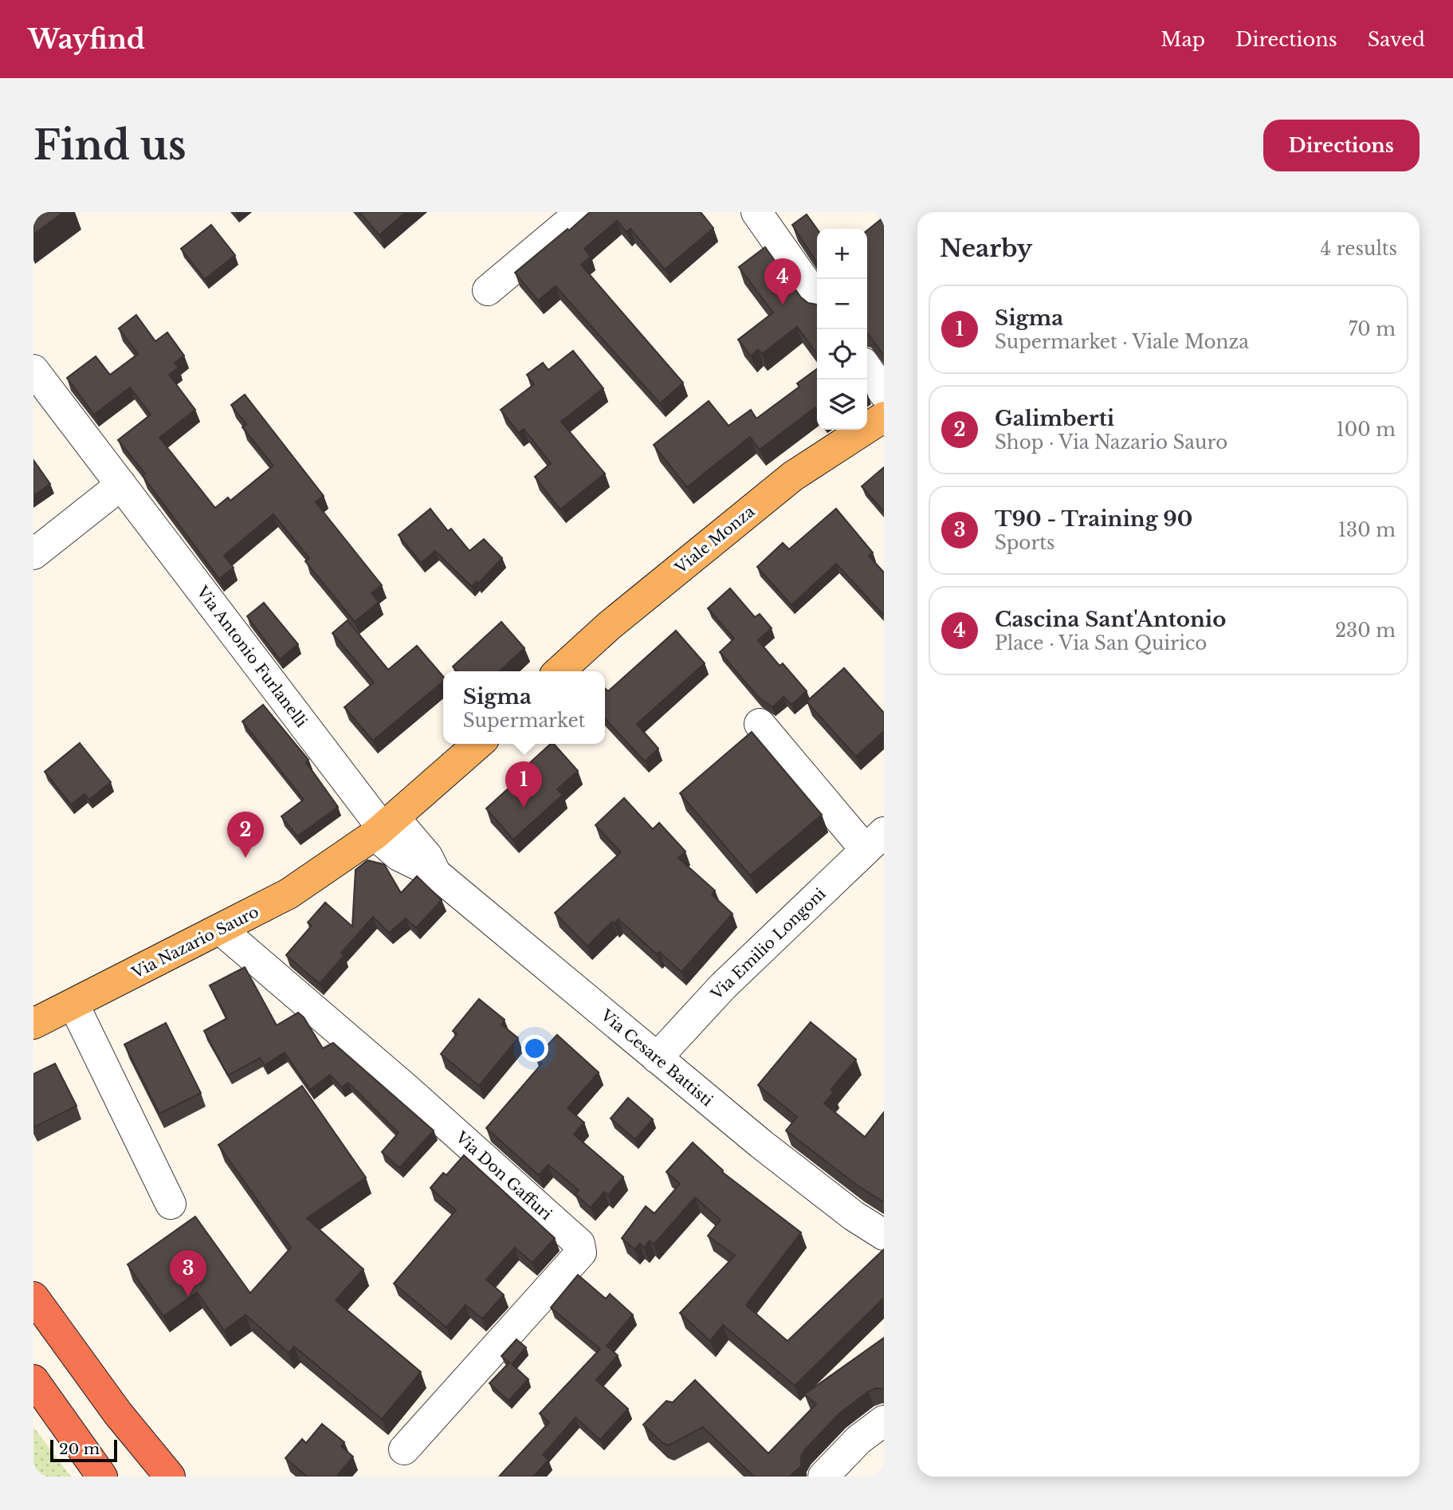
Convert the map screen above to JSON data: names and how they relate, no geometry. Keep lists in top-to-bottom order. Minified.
{"streets":{"main road":["Viale Monza","Via Nazario Sauro"],"street":["Via Antonio Furlanelli","Via Emilio Longoni","Via Cesare Battisti","Via Don Gaffuri"]},"crossings":[["Via Antonio Furlanelli","Via Nazario Sauro"],["Via Antonio Furlanelli","Via Cesare Battisti"],["Via Nazario Sauro","Via Cesare Battisti"],["Via Nazario Sauro","Via Don Gaffuri"],["Via Emilio Longoni","Via Cesare Battisti"]],"scale_bar":"20 m","page":{"header":"Wayfind","nav":["Map","Directions","Saved"],"buttons":"Directions","title":"Find us","heading":["Nearby","4 results"],"map_buttons":["+","−"],"pins":["4","1","2","3"],"list":[{"mark":"1","name":"Sigma","note":"Supermarket · Viale Monza","value":"70 m"},{"mark":"2","name":"Galimberti","note":"Shop · Via Nazario Sauro","value":"100 m"},{"mark":"3","name":"T90 - Training 90","note":"Sports","value":"130 m"},{"mark":"4","name":"Cascina Sant'Antonio","note":"Place · Via San Quirico","value":"230 m"}],"popup":["Sigma","Supermarket"],"scale":"20 m"}}
